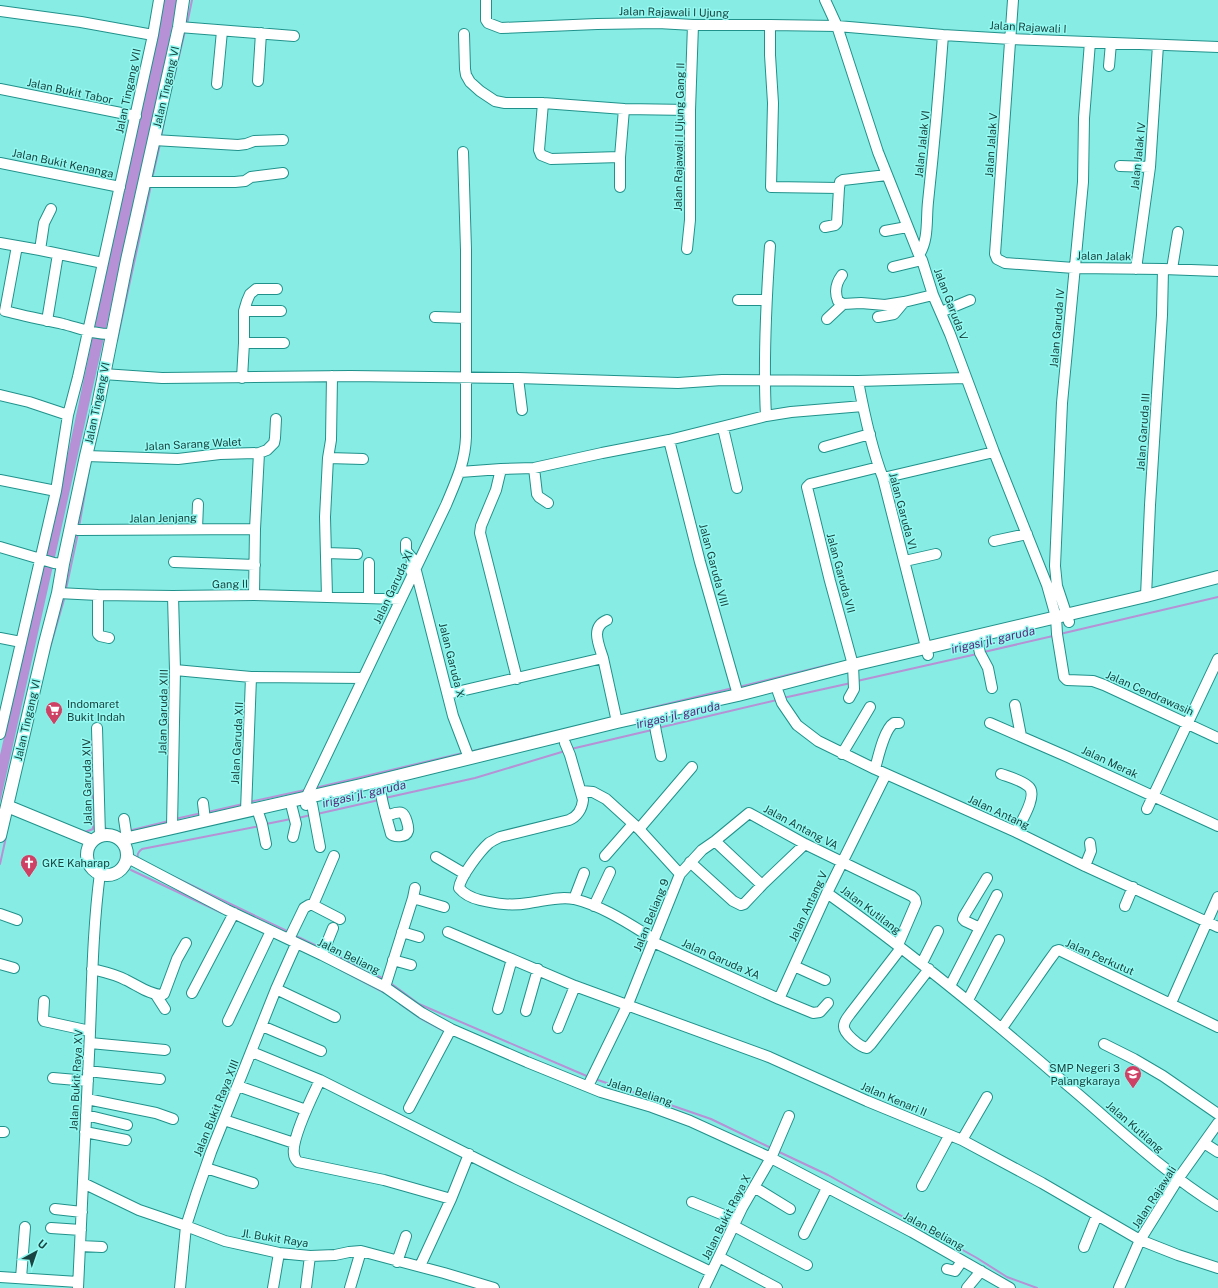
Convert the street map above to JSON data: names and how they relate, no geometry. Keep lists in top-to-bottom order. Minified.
{"streets":{"main road":["Jalan Tingang VI"],"street":["Jalan Rajawali I Ujung","Jalan Rajawali I","Jalan Bukit Tabor","Jalan Tingang VII","Jalan Rajawali I Ujung Gang II","Jalan Jalak VI","Jalan Jalak V","Jalan Jalak IV","Jalan Bukit Kenanga","Jalan Jalak","Jalan Garuda V","Jalan Garuda IV","Jalan Garuda III","Jalan Sarang Walet","Jalan Garuda VI","Jalan Jenjang","Jalan Garuda VIII","Jalan Garuda VII","Gang II","Jalan Garuda XI","Jalan Garuda X","Jalan Cendrawasih","Jalan Garuda XIII","Jalan Garuda XII","Jalan Merak","Jalan Garuda XIV","Jalan Antang","Jalan Antang VA","Jalan Antang V","Jalan Kutilang","Jalan Beliang 9","Jalan Beliang","Jalan Perkutut","Jalan Garuda XA","Jalan Bukit Raya XV","Jalan Kenari II","Jalan Bukit Raya XIII","Jalan Rajawali","Jalan Bukit Raya X","Jl. Bukit Raya"]},"crossings":[["Jalan Rajawali I Ujung","Jalan Rajawali I"],["Jalan Rajawali I Ujung","Jalan Rajawali I Ujung Gang II"],["Jalan Rajawali I Ujung","Jalan Garuda V"],["Jalan Rajawali I","Jalan Jalak VI"],["Jalan Rajawali I","Jalan Jalak V"],["Jalan Rajawali I","Jalan Jalak IV"],["Jalan Rajawali I","Jalan Garuda V"],["Jalan Rajawali I","Jalan Garuda IV"],["Jalan Tingang VI","Jalan Tingang VII"],["Jalan Tingang VI","Jalan Sarang Walet"],["Jalan Tingang VI","Jalan Jenjang"],["Jalan Tingang VI","Gang II"],["Jalan Bukit Tabor","Jalan Tingang VII"],["Jalan Tingang VII","Jalan Bukit Kenanga"],["Jalan Jalak VI","Jalan Garuda V"],["Jalan Jalak V","Jalan Jalak"],["Jalan Jalak IV","Jalan Jalak"],["Jalan Jalak","Jalan Garuda IV"],["Jalan Jalak","Jalan Garuda III"],["Jalan Garuda V","Jalan Garuda IV"],["Jalan Garuda V","Jalan Cendrawasih"],["Jalan Garuda IV","Jalan Cendrawasih"],["Jalan Garuda VI","Jalan Garuda VII"],["Gang II","Jalan Garuda XI"],["Gang II","Jalan Garuda XIII"],["Jalan Garuda XI","Jalan Garuda X"],["Jalan Garuda XIV","Jalan Beliang"],["Jalan Garuda XIV","Jalan Bukit Raya XV"],["Jalan Antang","Jalan Antang V"],["Jalan Antang VA","Jalan Antang V"],["Jalan Antang VA","Jalan Kutilang"],["Jalan Antang V","Jalan Kutilang"],["Jalan Antang V","Jalan Garuda XA"],["Jalan Kutilang","Jalan Perkutut"],["Jalan Kutilang","Jalan Rajawali"],["Jalan Beliang 9","Jalan Beliang"],["Jalan Beliang 9","Jalan Garuda XA"],["Jalan Beliang 9","Jalan Kenari II"],["Jalan Beliang","Jalan Bukit Raya XV"],["Jalan Beliang","Jalan Bukit Raya XIII"],["Jalan Beliang","Jalan Bukit Raya X"],["Jalan Bukit Raya XV","Jl. Bukit Raya"],["Jalan Kenari II","Jalan Rajawali"],["Jalan Bukit Raya XIII","Jl. Bukit Raya"]],"water":["irigasi jl. garuda"],"places":{"supermarket":["Indomaret Bukit Indah"],"church":["GKE Kaharap"],"school or university":["SMP Negeri 3 Palangkaraya"]},"north":"top right"}
